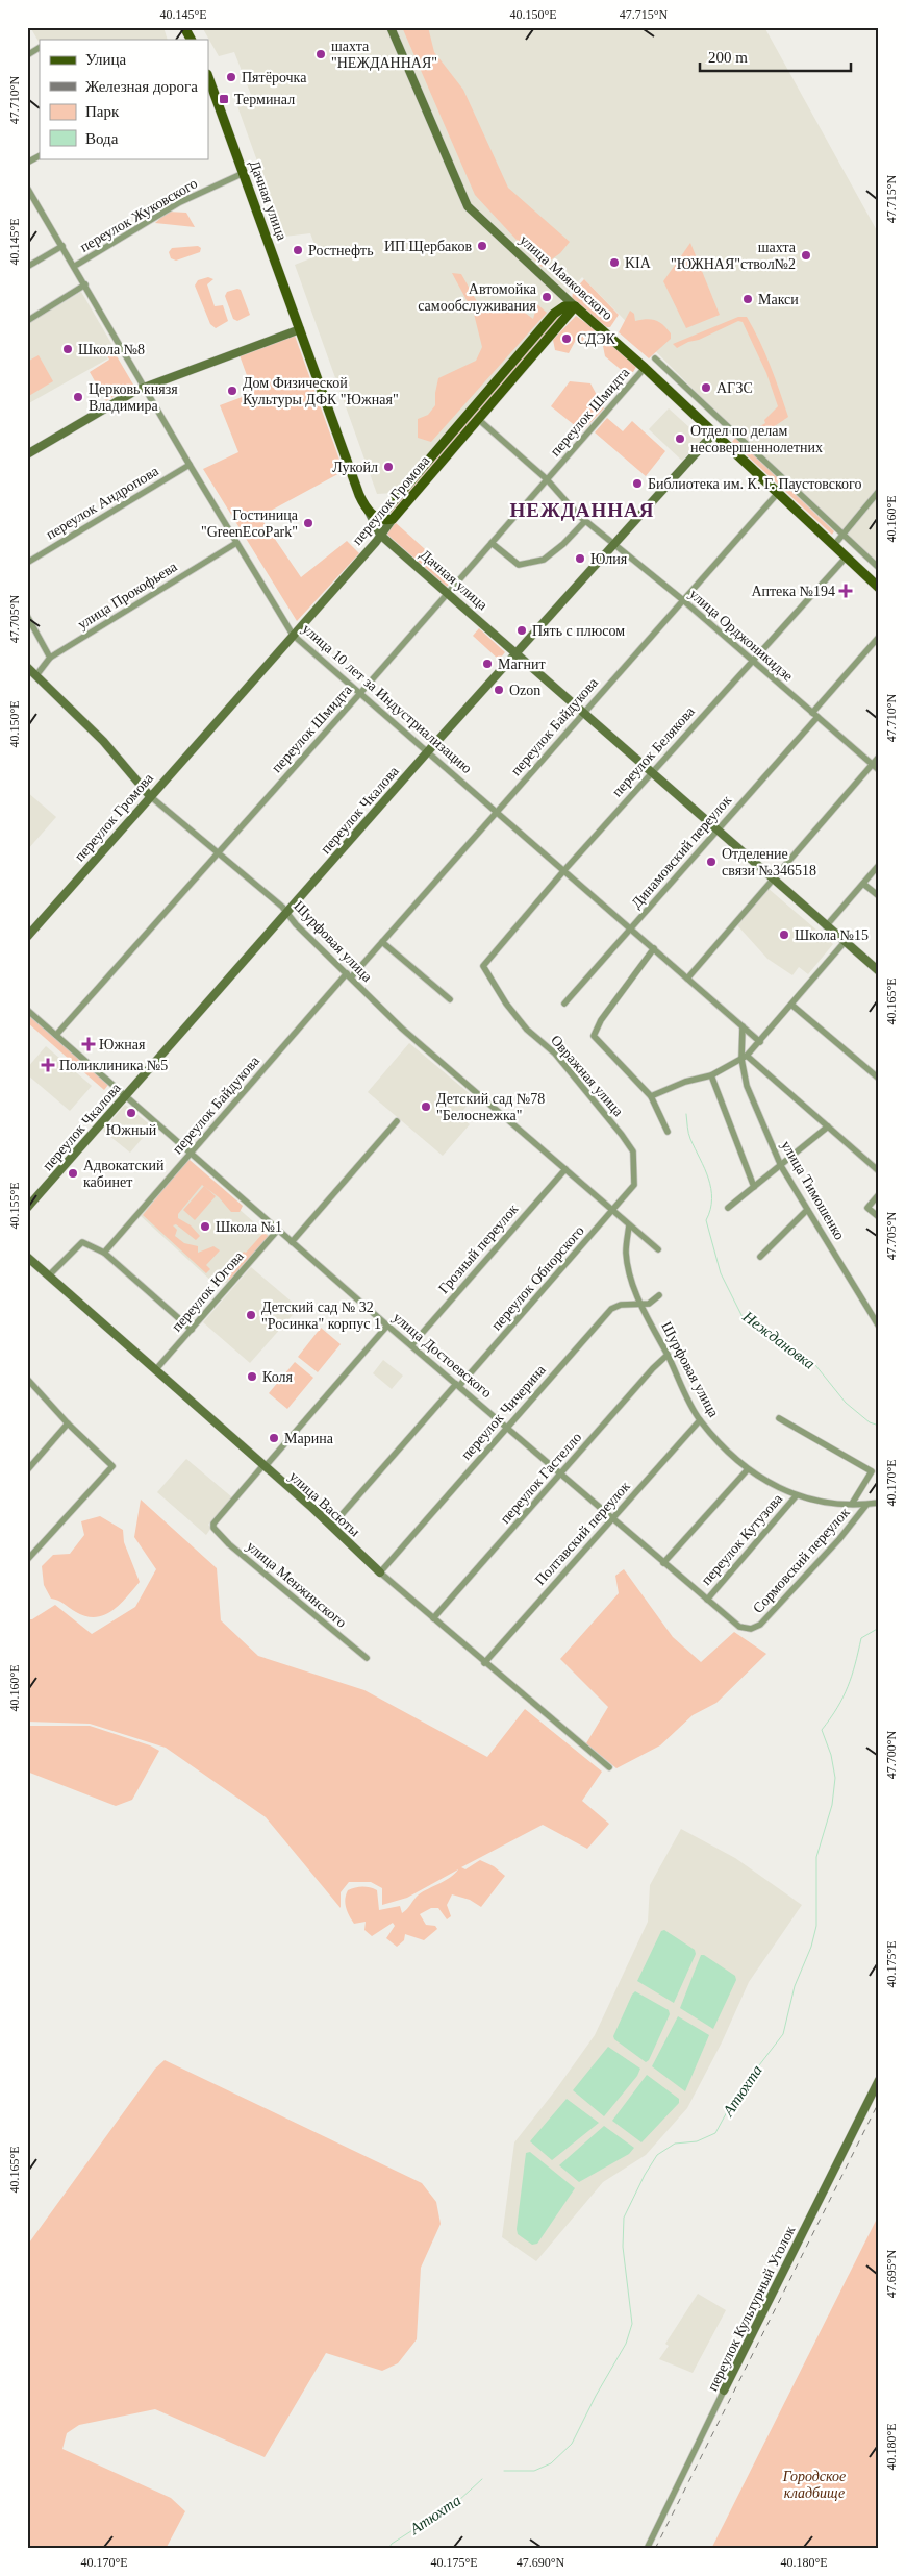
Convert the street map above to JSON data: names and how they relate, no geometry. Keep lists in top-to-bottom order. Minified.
{"streets":{"main road":["Дачная улица","улица Маяковского","переулок Громова"],"street":["переулок Жуковского","переулок Шмидта","переулок Андропова","улица Прокофьева","улица Орджоникидзе","улица 10 лет за Индустриализацию","переулок Байдукова","переулок Белякова","переулок Чкалова","Динамовский переулок","Шурфовая улица","Овражная улица","улица Тимошенко","Грозный переулок","переулок Обнорского","переулок Югова","улица Достоевского","переулок Чичерина","переулок Гастелло","улица Васюты","Полтавский переулок","переулок Кутузова","Сормовский переулок","улица Менжинского","переулок Культурный Уголок"]},"crossings":[["Дачная улица","переулок Жуковского"],["Дачная улица","переулок Шмидта"],["Дачная улица","переулок Громова"],["Дачная улица","переулок Байдукова"],["Дачная улица","переулок Белякова"],["Дачная улица","переулок Чкалова"],["Дачная улица","Динамовский переулок"],["переулок Жуковского","улица 10 лет за Индустриализацию"],["улица Маяковского","переулок Шмидта"],["улица Маяковского","переулок Громова"],["улица Маяковского","переулок Байдукова"],["улица Маяковского","переулок Белякова"],["улица Маяковского","переулок Чкалова"],["переулок Шмидта","улица Орджоникидзе"],["переулок Шмидта","улица 10 лет за Индустриализацию"],["переулок Шмидта","Шурфовая улица"],["переулок Шмидта","улица Достоевского"],["переулок Громова","улица Орджоникидзе"],["переулок Громова","улица 10 лет за Индустриализацию"],["переулок Громова","Шурфовая улица"],["переулок Андропова","улица 10 лет за Индустриализацию"],["улица Прокофьева","улица 10 лет за Индустриализацию"],["улица Прокофьева","Шурфовая улица"],["улица Орджоникидзе","переулок Байдукова"],["улица Орджоникидзе","переулок Белякова"],["улица Орджоникидзе","переулок Чкалова"],["улица Орджоникидзе","Динамовский переулок"],["улица 10 лет за Индустриализацию","переулок Байдукова"],["улица 10 лет за Индустриализацию","переулок Белякова"],["улица 10 лет за Индустриализацию","переулок Чкалова"],["улица 10 лет за Индустриализацию","Динамовский переулок"],["улица 10 лет за Индустриализацию","улица Тимошенко"],["переулок Байдукова","Шурфовая улица"],["переулок Байдукова","улица Достоевского"],["переулок Белякова","Овражная улица"],["переулок Чкалова","Шурфовая улица"],["переулок Чкалова","улица Достоевского"],["Шурфовая улица","Грозный переулок"],["Шурфовая улица","переулок Обнорского"],["Шурфовая улица","переулок Чичерина"],["Шурфовая улица","переулок Гастелло"],["Шурфовая улица","Полтавский переулок"],["Шурфовая улица","переулок Кутузова"],["Шурфовая улица","Сормовский переулок"],["Овражная улица","переулок Обнорского"],["Грозный переулок","улица Достоевского"],["переулок Обнорского","улица Достоевского"],["переулок Обнорского","улица Васюты"],["переулок Югова","улица Достоевского"],["переулок Югова","улица Васюты"],["улица Достоевского","переулок Чичерина"],["улица Достоевского","переулок Гастелло"],["улица Достоевского","Полтавский переулок"],["улица Достоевского","переулок Кутузова"],["улица Достоевского","Сормовский переулок"],["переулок Чичерина","улица Васюты"],["переулок Гастелло","улица Васюты"],["улица Васюты","Полтавский переулок"],["улица Васюты","улица Менжинского"]],"districts":["НЕЖДАННАЯ"],"water":["Неждановка","Атюхта"],"parks":["Городское кладбище"],"places":{"other":["шахта \"НЕЖДАННАЯ\"","Пятёрочка","ИП Щербаков","Ростнефть","шахта \"ЮЖНАЯ\"ствол№2","KIA","Автомойка самообслуживания","Макси","СДЭК","Школа №8","АГЗС","Дом Физической Культуры ДФК \"Южная\"","Церковь князя Владимира","Отдел по делам несовершеннолетних","Лукойл","Библиотека им. К. Г. Паустовского","Гостиница \"GreenEcoPark\"","Юлия","Пять с плюсом","Магнит","Ozon","Отделение связи №346518","Школа №15","Детский сад №78 \"Белоснежка\"","Южный","Адвокатский кабинет","Школа №1","Детский сад № 32 \"Росинка\" корпус 1","Коля","Марина"],"transit":["Терминал"],"health":["Аптека №194","Южная","Поликлиника №5"]},"legend":["Улица","Железная дорога","Парк","Вода"],"scale_bar":"200 m","coordinates":["40.145°E","40.150°E","47.715°N","47.710°N","40.160°E","47.705°N","40.165°E","40.155°E","40.170°E","47.700°N","40.175°E","47.695°N","40.180°E","47.690°N"]}
